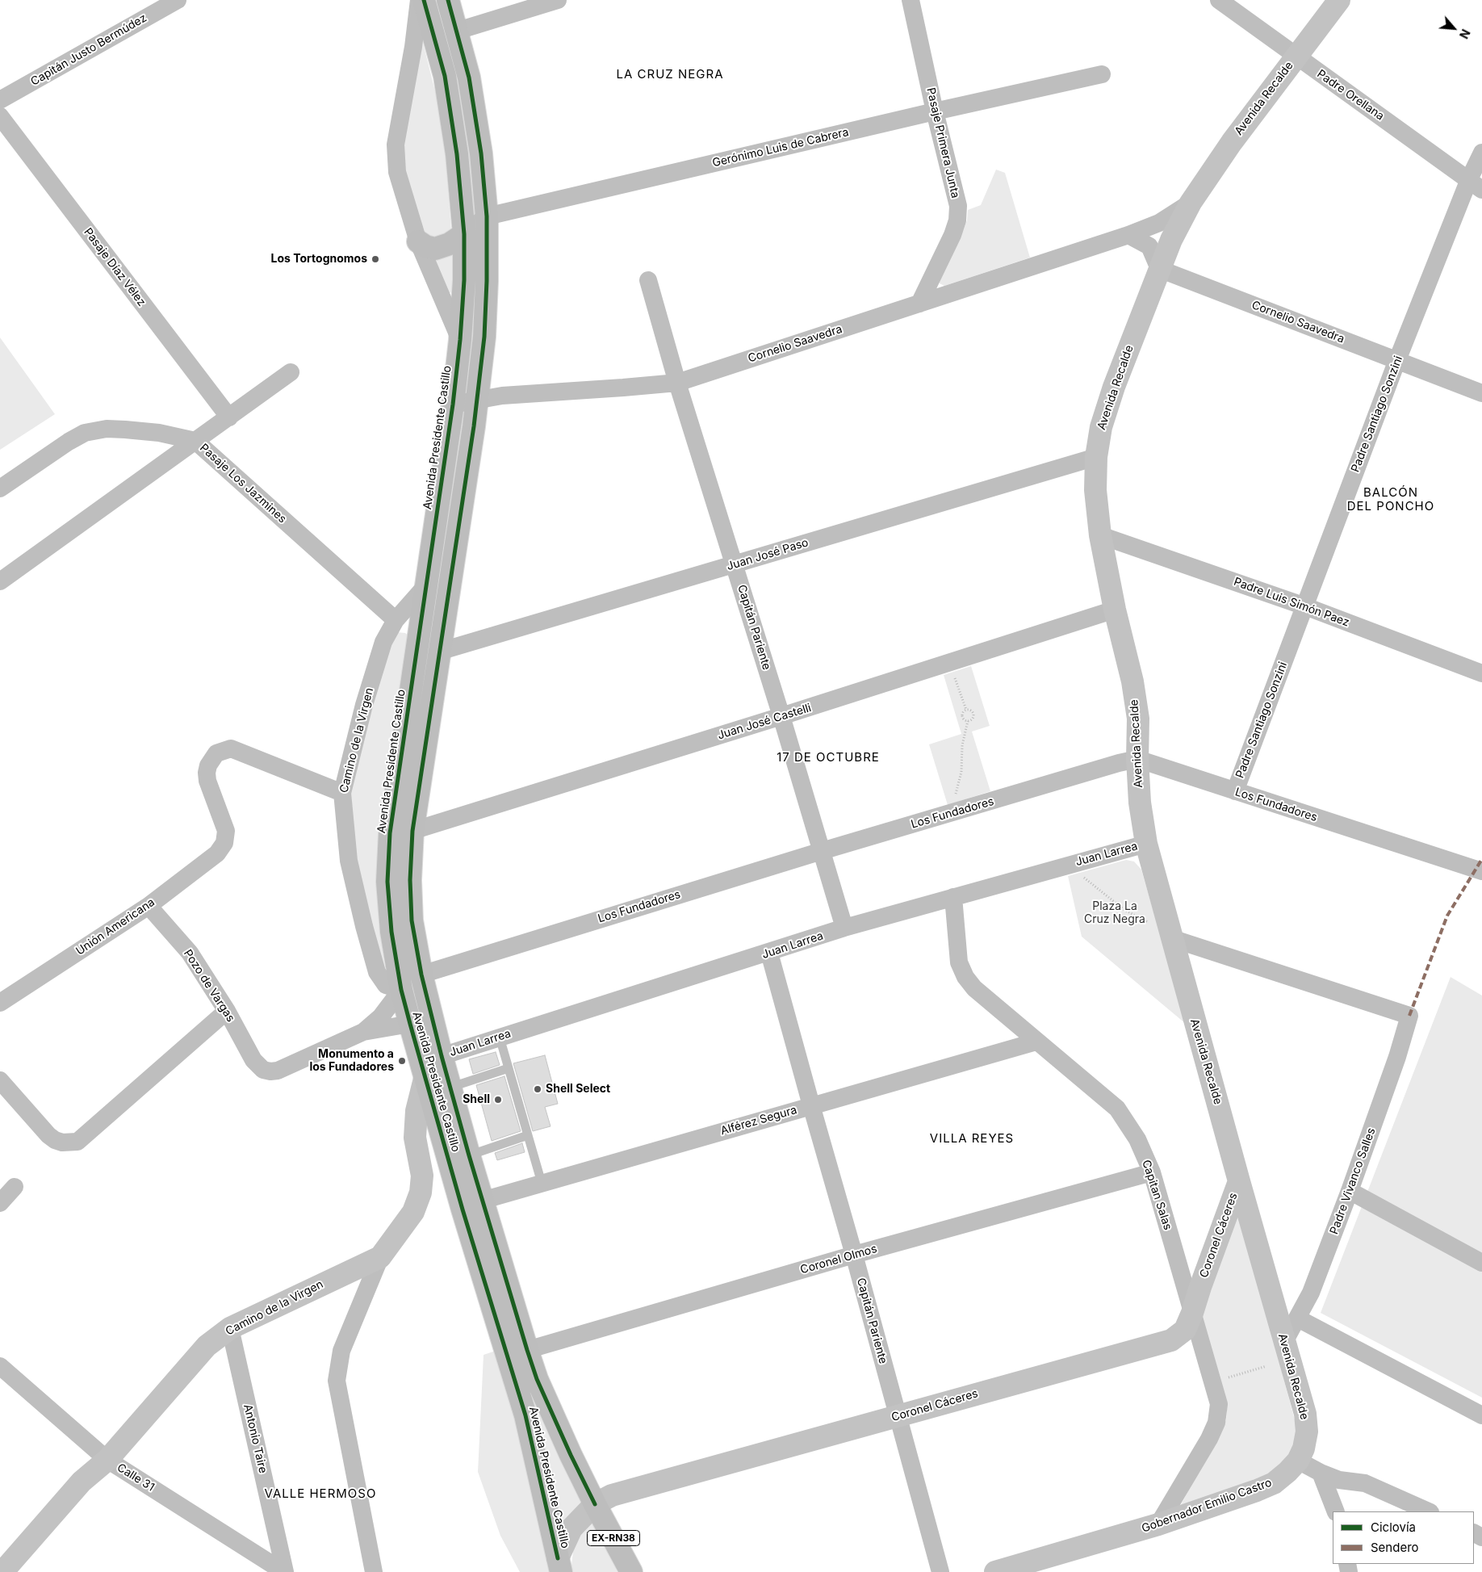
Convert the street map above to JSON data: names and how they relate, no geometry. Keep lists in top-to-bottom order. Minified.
{"streets":{"main road":["Avenida Presidente Castillo","EX-RN38"],"street":["Capitán Justo Bermúdez","Padre Orellana","Avenida Recalde","Pasaje Primera Junta","Gerónimo Luis de Cabrera","Pasaje Díaz Vélez","Cornelio Saavedra","Padre Santiago Sonzini","Pasaje Los Jazmines","Juan José Paso","Padre Luis Simón Paez","Capitán Pariente","Juan José Castelli","Camino de la Virgen","Los Fundadores","Juan Larrea","Unión Americana","Pozo de Vargas","Alférez Segura","Padre Vivanco Salles","Capitan Salas","Coronel Cáceres","Coronel Olmos","Antonio Taire","Calle 31","Gobernador Emilio Castro"]},"crossings":[["Padre Orellana","Avenida Recalde"],["Padre Orellana","Padre Santiago Sonzini"],["Avenida Recalde","Cornelio Saavedra"],["Avenida Recalde","Juan José Paso"],["Avenida Recalde","Padre Luis Simón Paez"],["Avenida Recalde","Juan José Castelli"],["Avenida Recalde","Los Fundadores"],["Avenida Recalde","Juan Larrea"],["Avenida Recalde","Padre Vivanco Salles"],["Avenida Recalde","Coronel Cáceres"],["Avenida Recalde","Gobernador Emilio Castro"],["Pasaje Primera Junta","Gerónimo Luis de Cabrera"],["Pasaje Primera Junta","Cornelio Saavedra"],["Gerónimo Luis de Cabrera","Avenida Presidente Castillo"],["Cornelio Saavedra","Padre Santiago Sonzini"],["Cornelio Saavedra","Avenida Presidente Castillo"],["Cornelio Saavedra","Capitán Pariente"],["Padre Santiago Sonzini","Padre Luis Simón Paez"],["Padre Santiago Sonzini","Los Fundadores"],["Avenida Presidente Castillo","Juan José Paso"],["Avenida Presidente Castillo","Juan José Castelli"],["Avenida Presidente Castillo","Camino de la Virgen"],["Avenida Presidente Castillo","Los Fundadores"],["Avenida Presidente Castillo","Juan Larrea"],["Avenida Presidente Castillo","Alférez Segura"],["Avenida Presidente Castillo","Coronel Cáceres"],["Avenida Presidente Castillo","Coronel Olmos"],["Pasaje Los Jazmines","Camino de la Virgen"],["Juan José Paso","Capitán Pariente"],["Capitán Pariente","Juan José Castelli"],["Capitán Pariente","Los Fundadores"],["Capitán Pariente","Juan Larrea"],["Capitán Pariente","Alférez Segura"],["Capitán Pariente","Coronel Cáceres"],["Capitán Pariente","Coronel Olmos"],["Camino de la Virgen","Unión Americana"],["Camino de la Virgen","Antonio Taire"],["Camino de la Virgen","Calle 31"],["Juan Larrea","Capitan Salas"],["Unión Americana","Pozo de Vargas"],["Alférez Segura","Capitan Salas"],["Capitan Salas","Coronel Cáceres"],["Capitan Salas","Coronel Olmos"],["Capitan Salas","Gobernador Emilio Castro"],["Antonio Taire","Calle 31"]],"districts":["LA CRUZ NEGRA","BALCÓN DEL PONCHO","17 DE OCTUBRE","VILLA REYES","VALLE HERMOSO"],"parks":["Plaza La Cruz Negra"],"places":["Los Tortognomos","Monumento a los Fundadores","Shell Select","Shell"],"legend":["Ciclovía","Sendero"],"north":"bottom right"}
